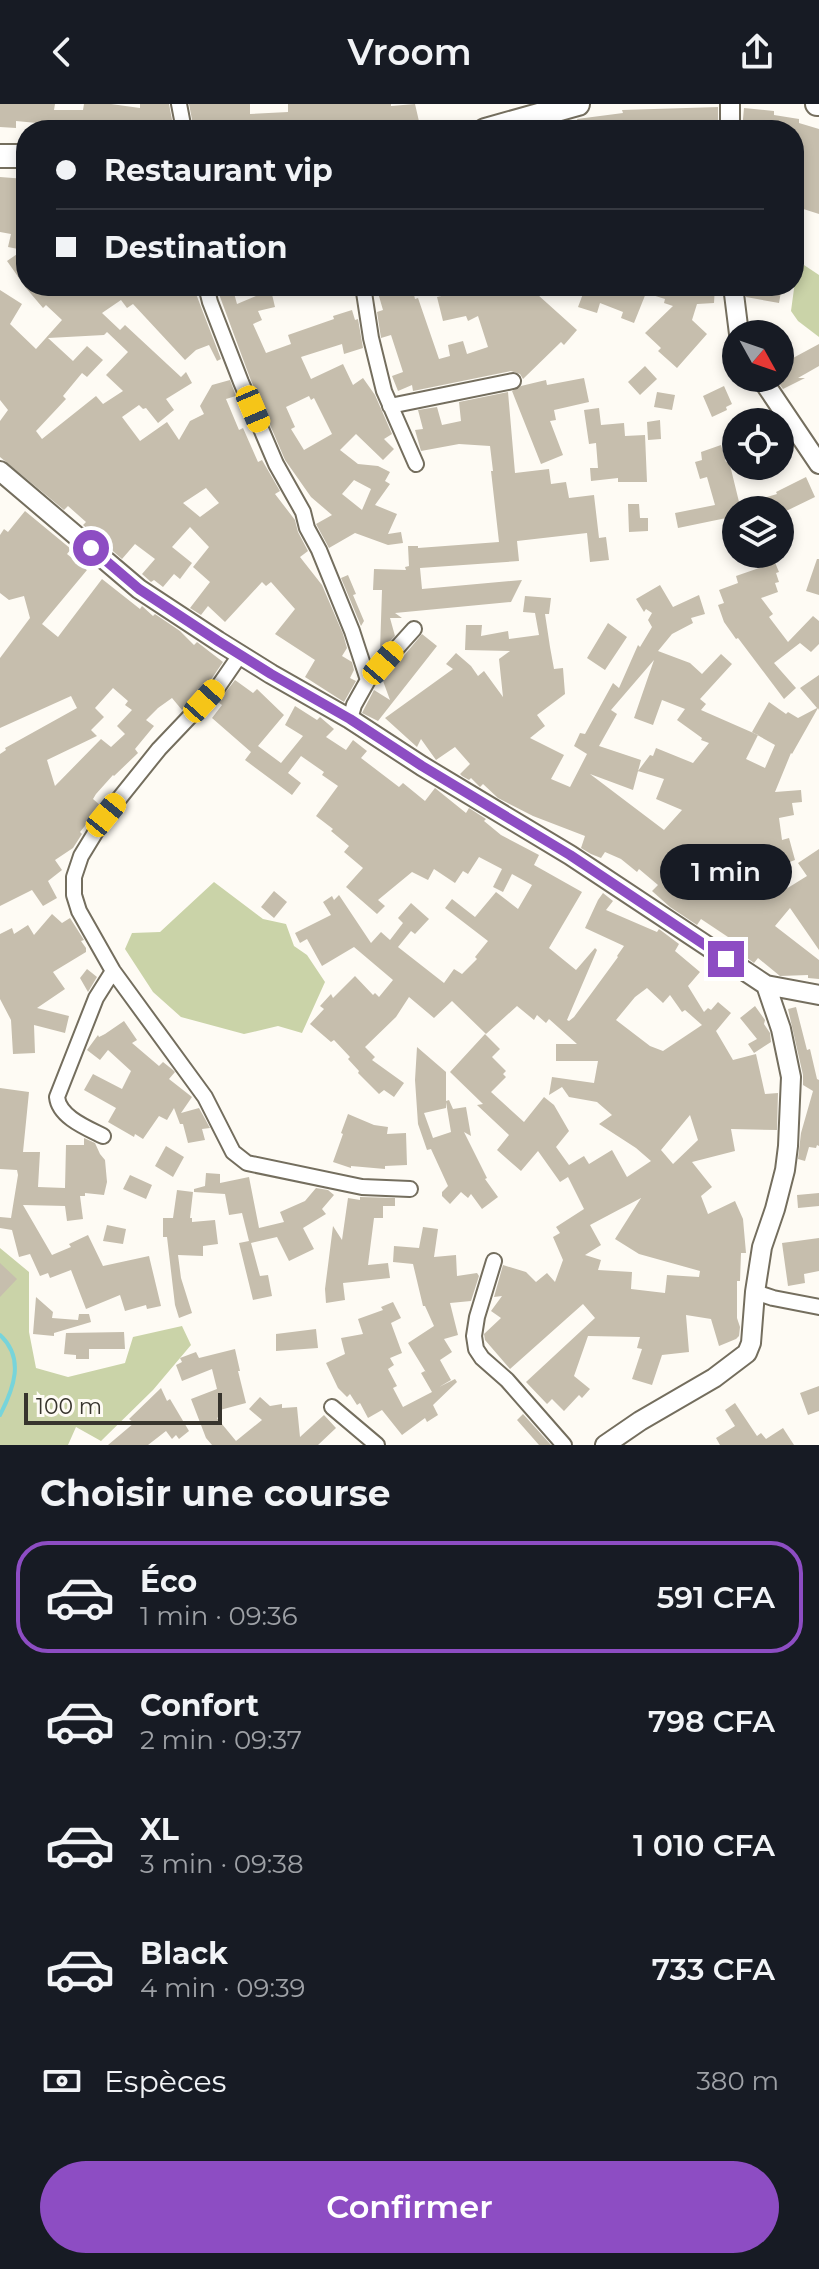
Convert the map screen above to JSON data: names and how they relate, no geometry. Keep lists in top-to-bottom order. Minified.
{"scale_bar":"100 m","north":"bottom right","page":{"header":"Vroom","banner":["Restaurant vip","Destination"],"bubble":"1 min","scale":"100 m","heading":"Choisir une course","list":[{"name":"Éco","note":"1 min · 09:36","value":"591 CFA"},{"name":"Confort","note":"2 min · 09:37","value":"798 CFA"},{"name":"XL","note":"3 min · 09:38","value":"1 010 CFA"},{"name":"Black","note":"4 min · 09:39","value":"733 CFA"}],"pay":["Espèces","380 m"],"buttons":"Confirmer"}}
